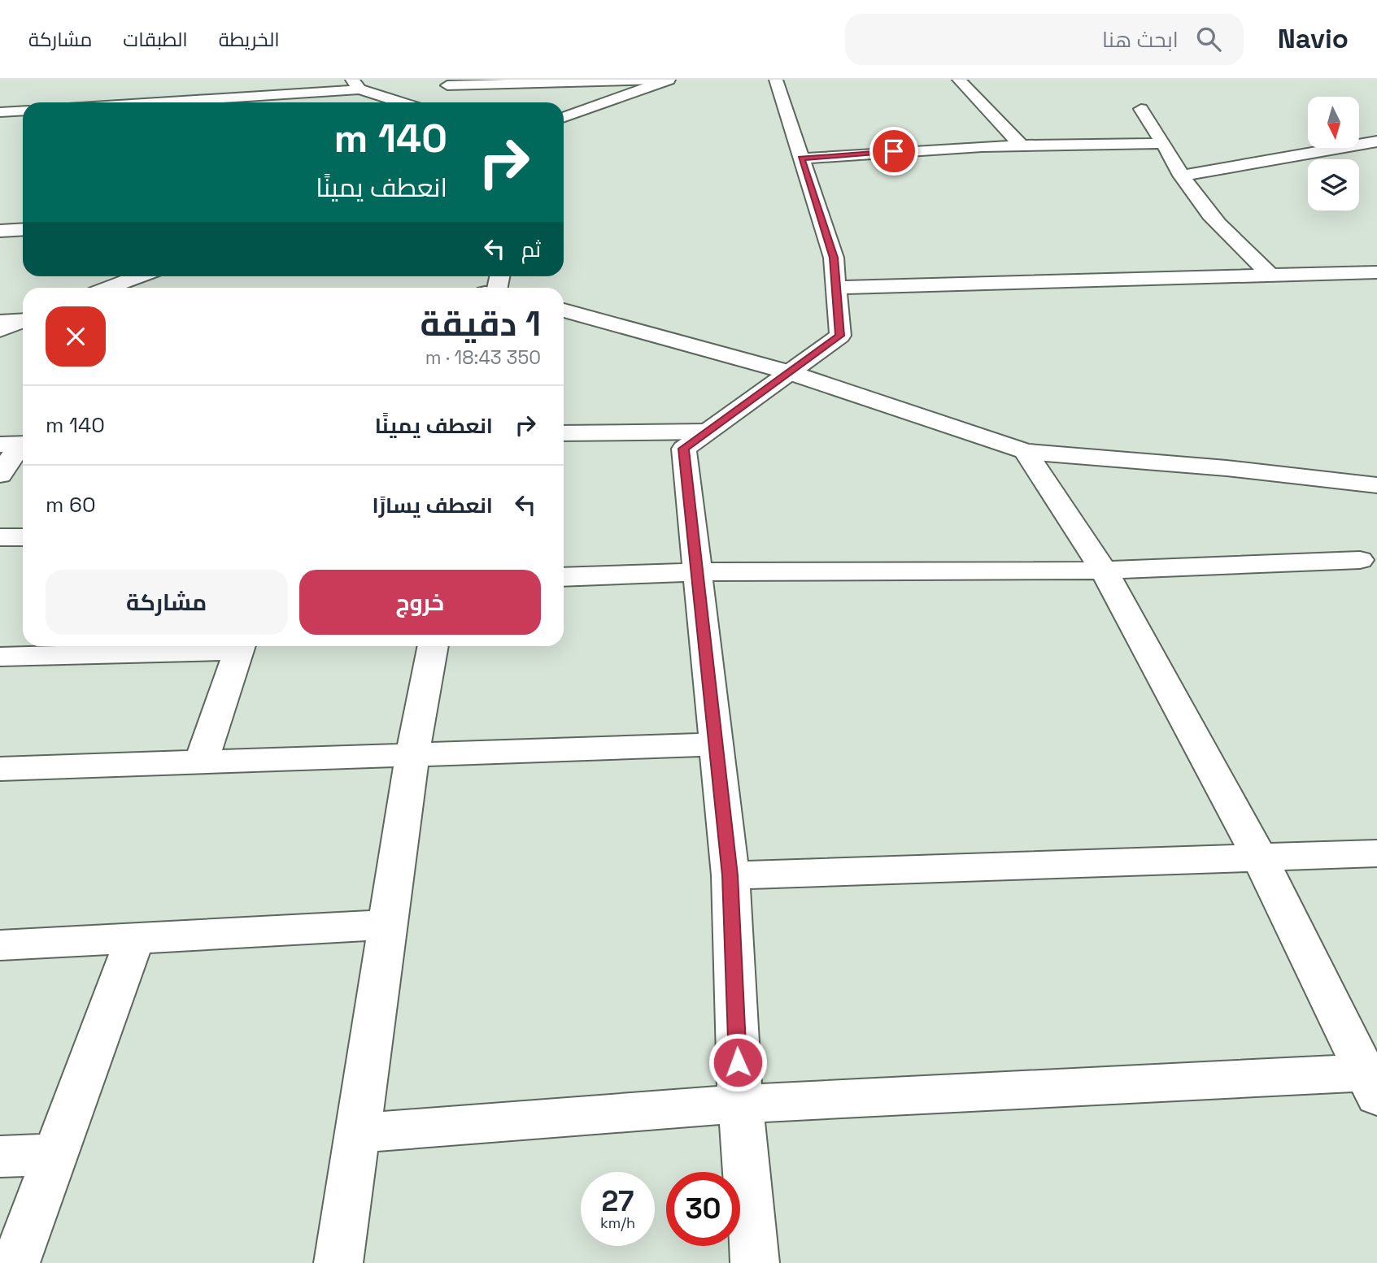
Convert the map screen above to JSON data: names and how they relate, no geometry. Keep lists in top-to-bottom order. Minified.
{"north":"bottom","page":{"header":"Navio","search":"ابحث هنا","nav":["الخريطة","الطبقات","مشاركة"],"turn":["140 m","انعطف يمينًا"],"then":"ثم","heading":["1 دقيقة","350 m · 18:43"],"list":[{"name":"انعطف يمينًا","value":"140 m"},{"name":"انعطف يسارًا","value":"60 m"}],"buttons":["خروج","مشاركة"],"speed":"27 km/h","limit":"30"}}
